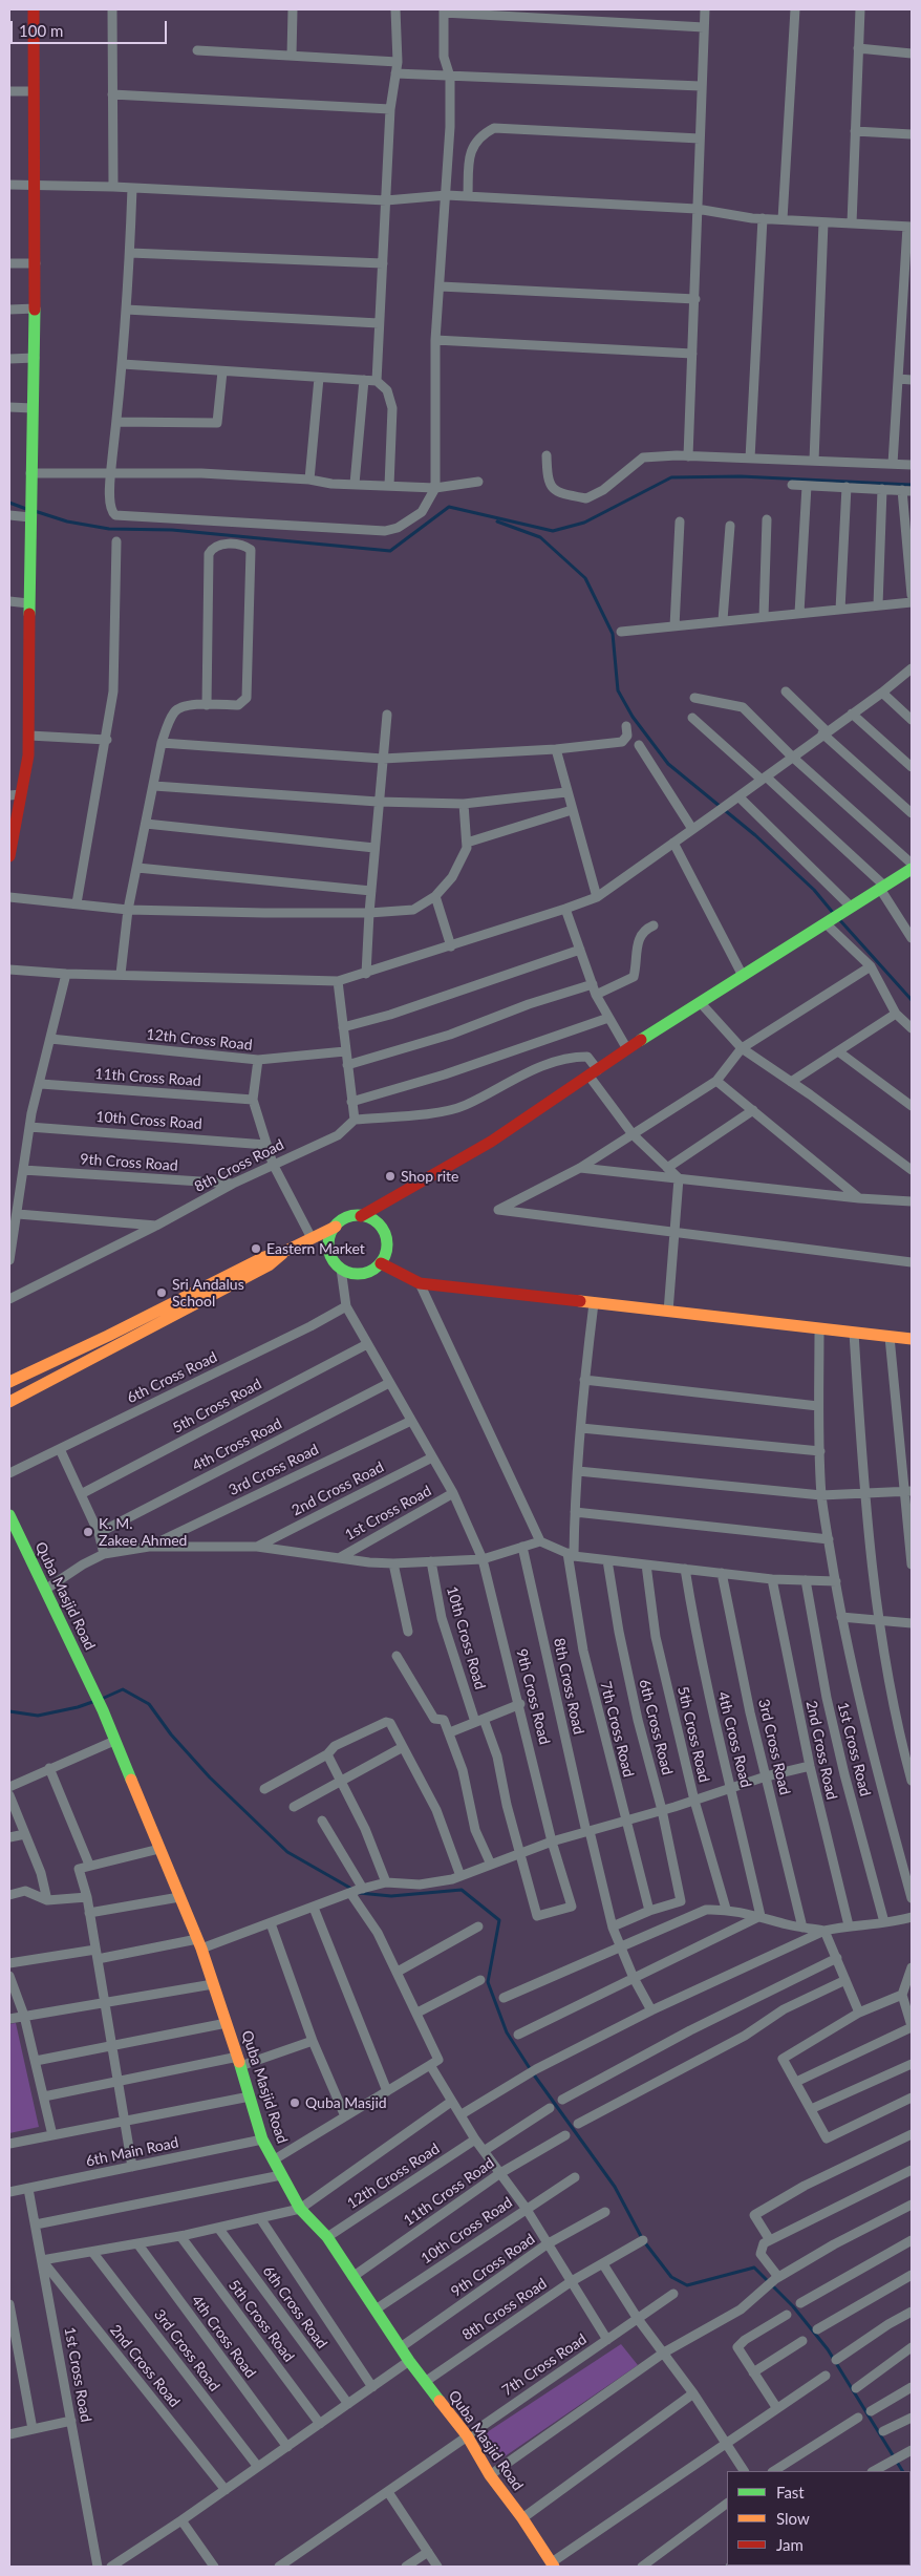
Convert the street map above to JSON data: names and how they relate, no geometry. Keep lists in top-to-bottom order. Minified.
{"streets":{"street":["12th Cross Road","11th Cross Road","10th Cross Road","9th Cross Road","8th Cross Road","6th Cross Road","5th Cross Road","4th Cross Road","3rd Cross Road","2nd Cross Road","1st Cross Road","Quba Masjid Road","7th Cross Road","6th Main Road"]},"crossings":[["12th Cross Road","Quba Masjid Road"],["11th Cross Road","Quba Masjid Road"],["10th Cross Road","9th Cross Road"],["10th Cross Road","Quba Masjid Road"],["9th Cross Road","8th Cross Road"],["9th Cross Road","6th Cross Road"],["9th Cross Road","5th Cross Road"],["9th Cross Road","4th Cross Road"],["9th Cross Road","3rd Cross Road"],["9th Cross Road","2nd Cross Road"],["9th Cross Road","1st Cross Road"],["9th Cross Road","Quba Masjid Road"],["8th Cross Road","Quba Masjid Road"],["6th Cross Road","7th Cross Road"],["2nd Cross Road","1st Cross Road"],["1st Cross Road","6th Main Road"],["Quba Masjid Road","7th Cross Road"],["Quba Masjid Road","6th Main Road"]],"places":["Shop rite","Eastern Market","Sri Andalus School","K. M. Zakee Ahmed","Quba Masjid"],"legend":["Fast","Slow","Jam"],"scale_bar":"100 m"}
